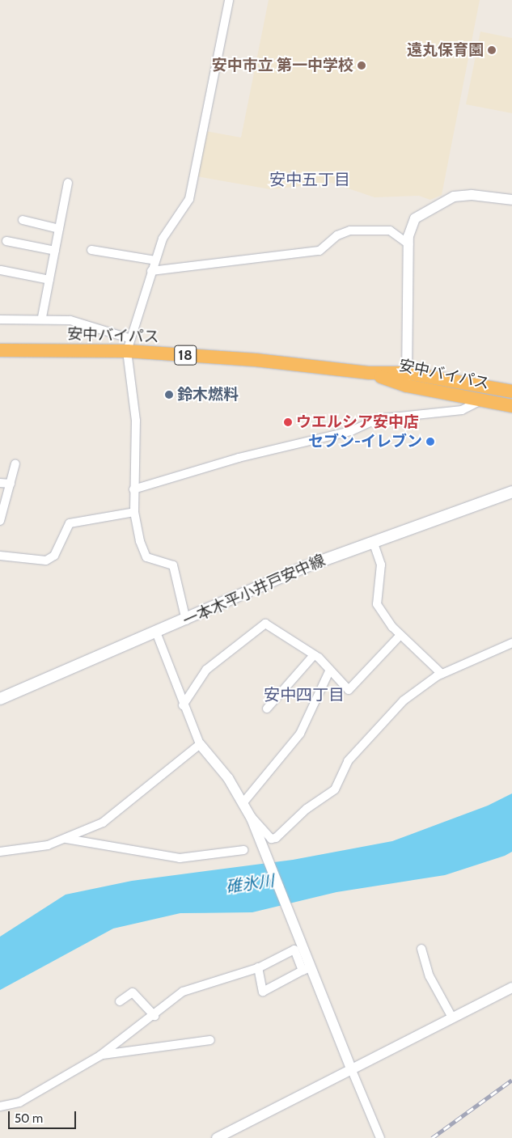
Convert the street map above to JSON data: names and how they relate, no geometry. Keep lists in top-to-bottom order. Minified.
{"streets":{"highway":["安中バイパス","18"],"main road":["一本木平小井戸安中線"]},"districts":["安中五丁目","安中四丁目"],"water":["碓氷川"],"places":["遠丸保育園","安中市立 第一中学校","鈴木燃料","ウエルシア安中店","セブン-イレブン"],"scale_bar":"50 m"}
